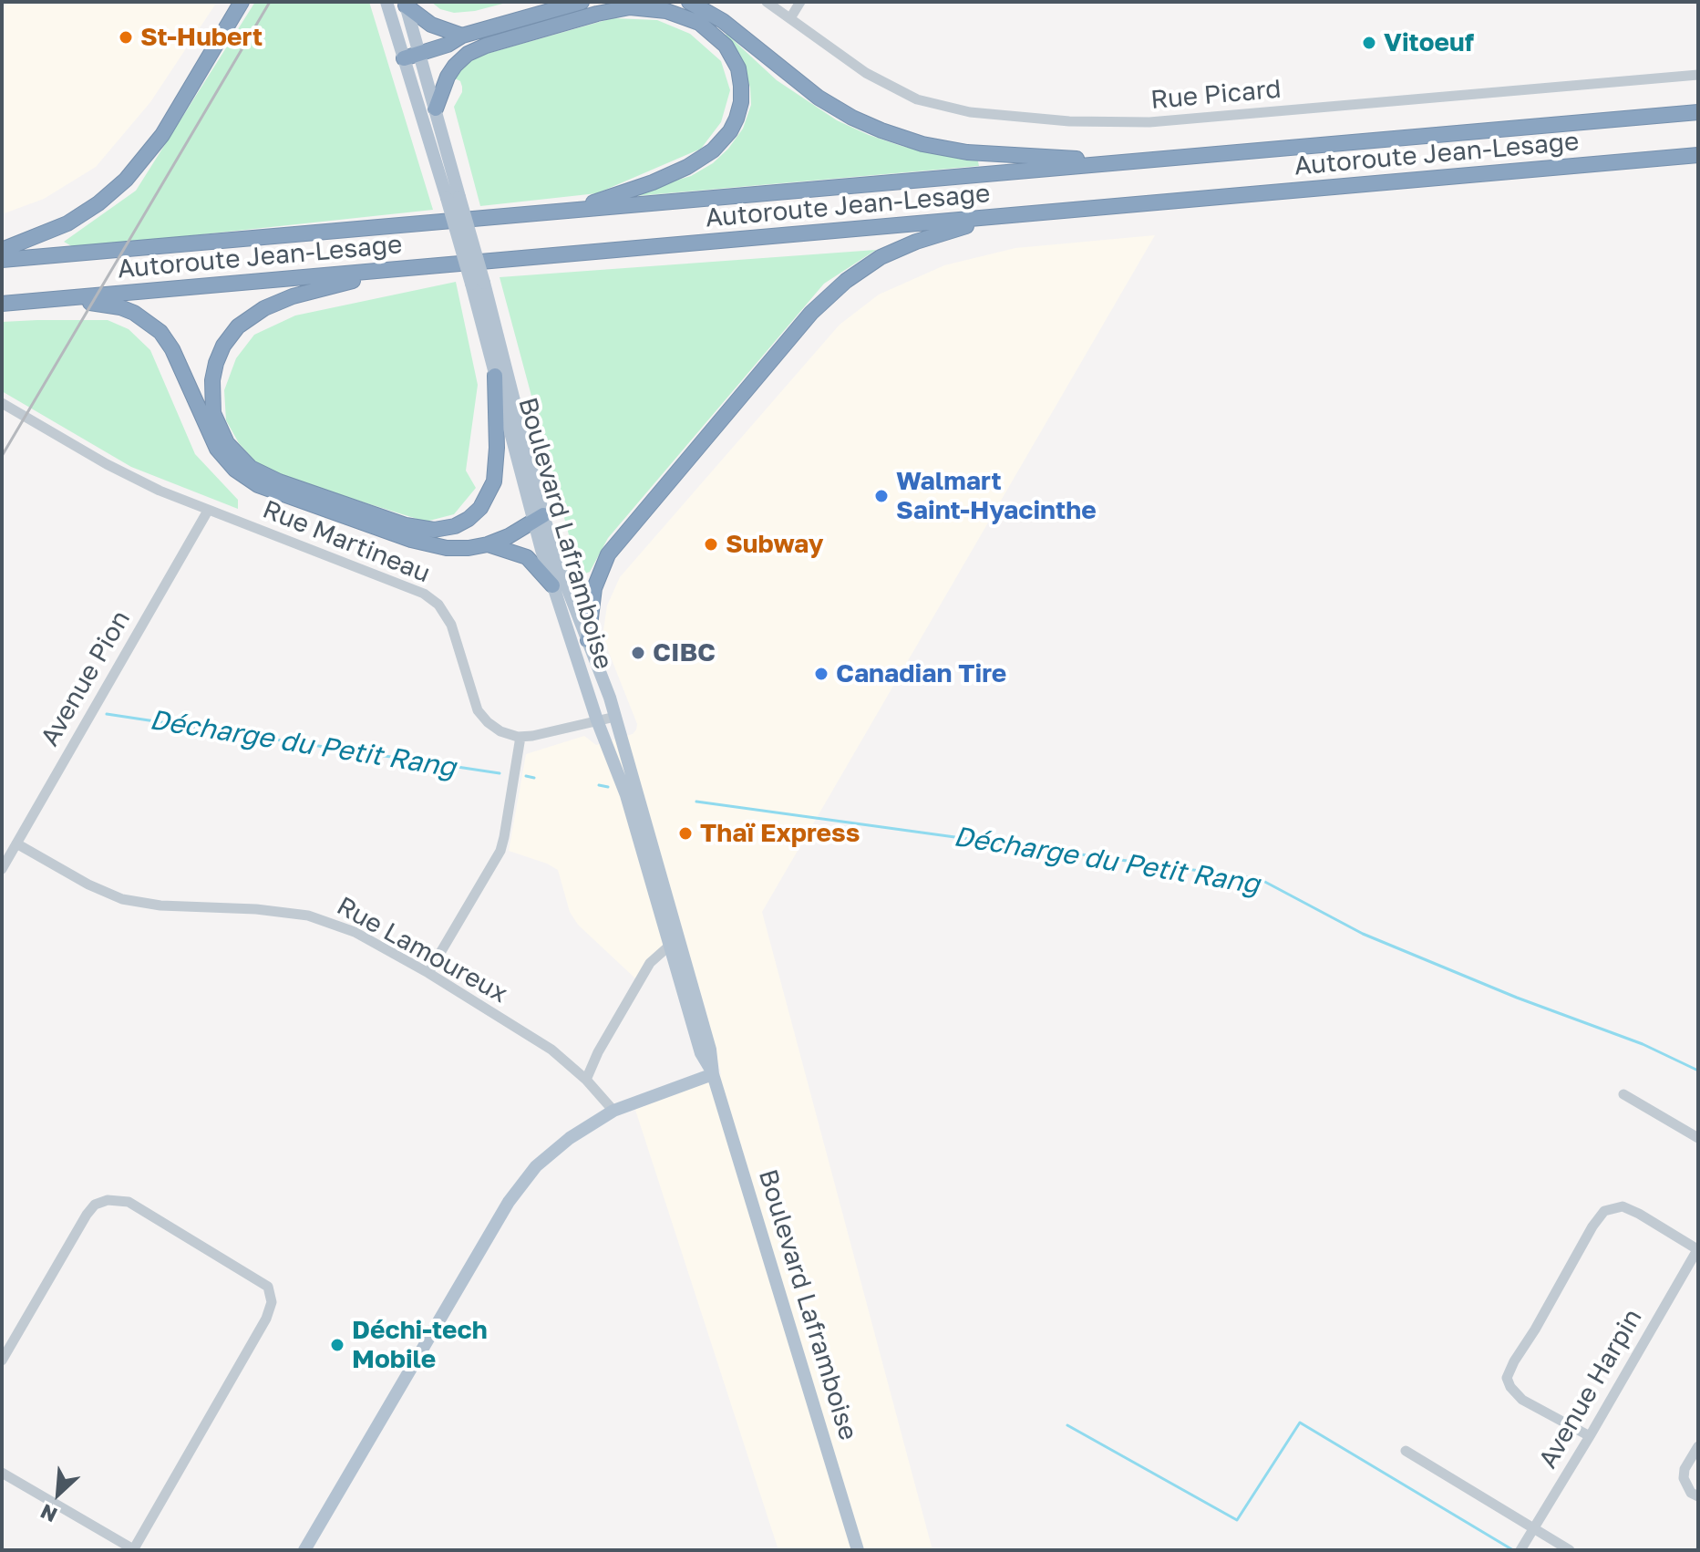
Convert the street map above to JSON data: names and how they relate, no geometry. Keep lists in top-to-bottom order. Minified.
{"streets":{"highway":["Autoroute Jean-Lesage"],"main road":["Boulevard Laframboise"],"street":["Rue Picard","Rue Martineau","Avenue Pion","Rue Lamoureux","Avenue Harpin"]},"crossings":[["Rue Martineau","Avenue Pion"],["Avenue Pion","Rue Lamoureux"]],"water":["Décharge du Petit Rang"],"places":["St-Hubert","Vitoeuf","Walmart Saint-Hyacinthe","Subway","CIBC","Canadian Tire","Thaï Express","Déchi-tech Mobile"],"north":"bottom left"}
